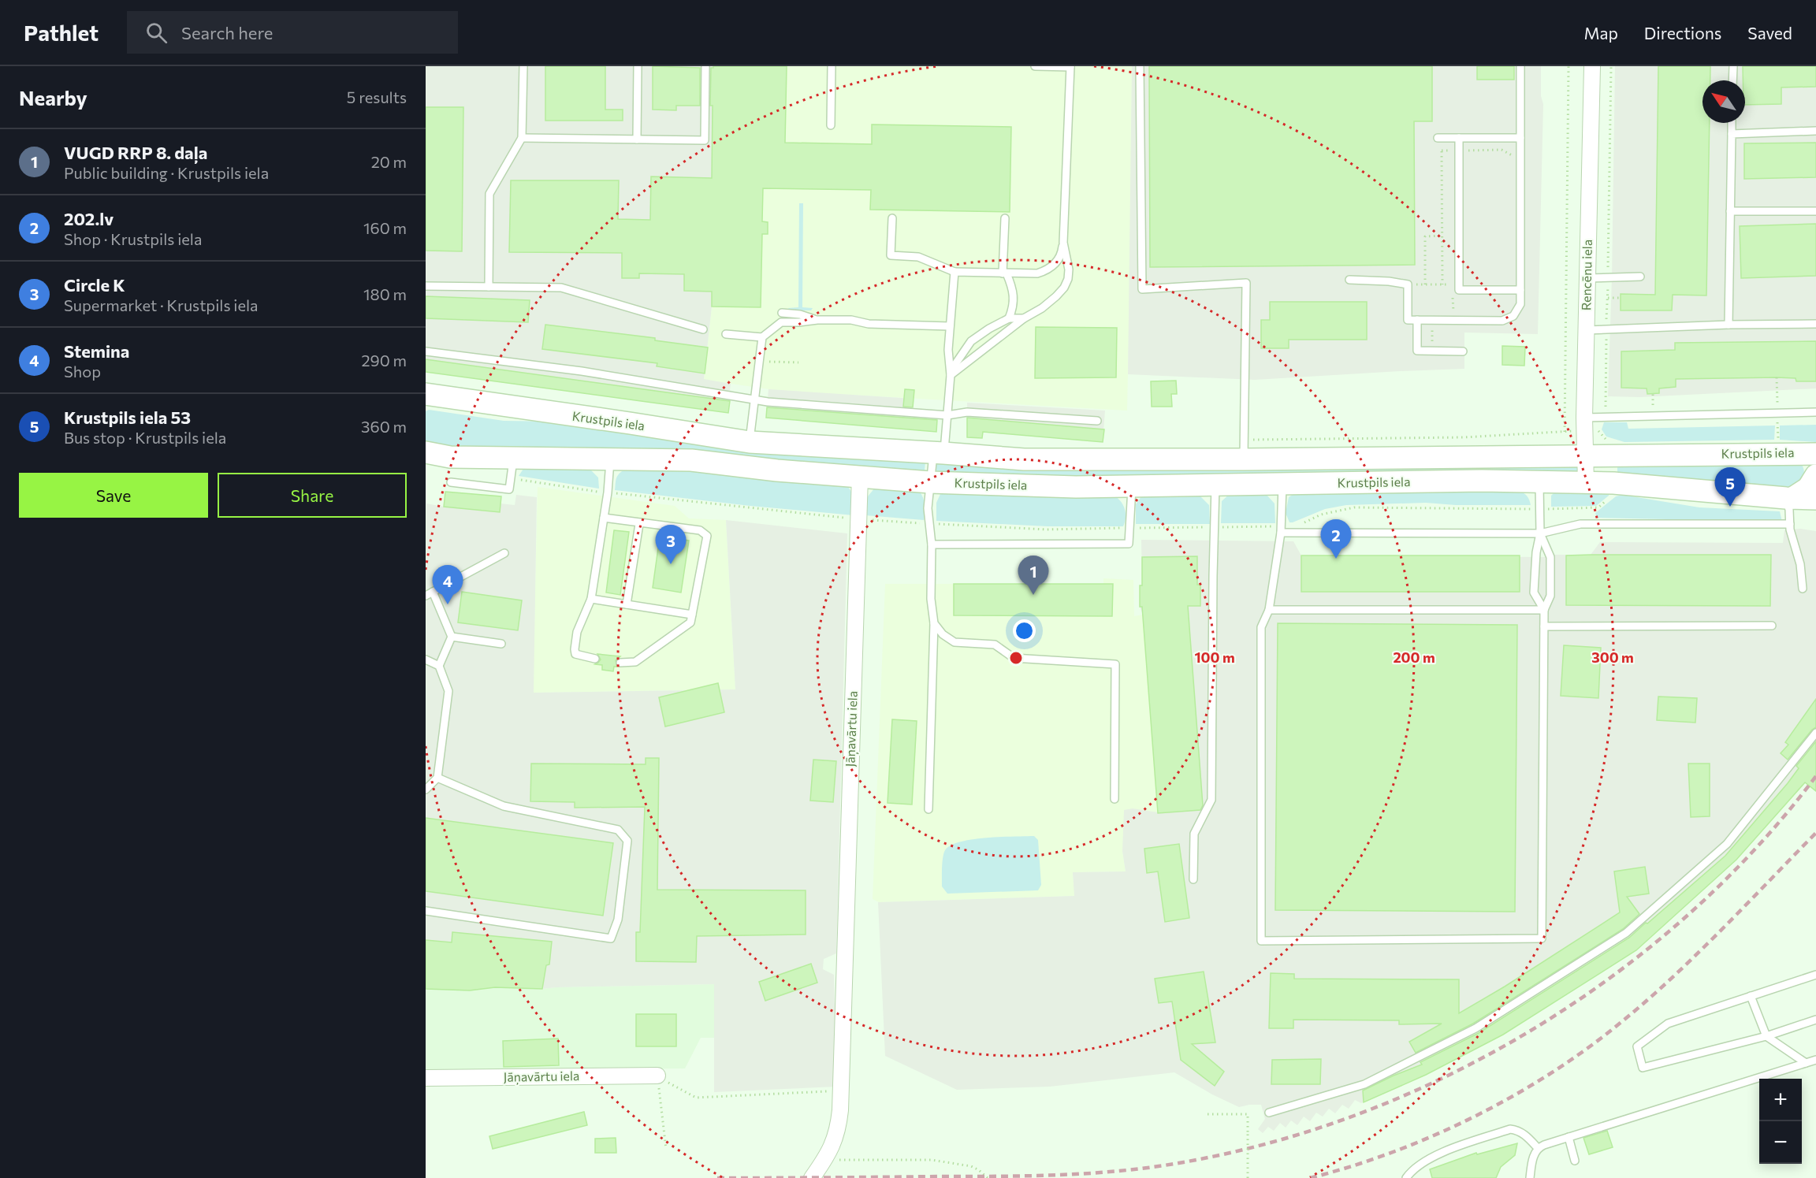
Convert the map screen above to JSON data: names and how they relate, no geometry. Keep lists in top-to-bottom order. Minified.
{"streets":{"main road":["Krustpils iela"],"street":["Rencēnu iela","Jāņavārtu iela"]},"crossings":[["Rencēnu iela","Krustpils iela"],["Krustpils iela","Jāņavārtu iela"]],"north":"top left","page":{"header":"Pathlet","search":"Search here","nav":["Map","Directions","Saved"],"heading":["Nearby","5 results"],"list":[{"mark":"1","name":"VUGD RRP 8. daļa","note":"Public building · Krustpils iela","value":"20 m"},{"mark":"2","name":"202.lv","note":"Shop · Krustpils iela","value":"160 m"},{"mark":"3","name":"Circle K","note":"Supermarket · Krustpils iela","value":"180 m"},{"mark":"4","name":"Stemina","note":"Shop","value":"290 m"},{"mark":"5","name":"Krustpils iela 53","note":"Bus stop · Krustpils iela","value":"360 m"}],"buttons":["Save","Share"],"pins":["5","2","3","1","4"],"map_buttons":["+","−"]},"rings":["100 m","200 m","300 m"]}
